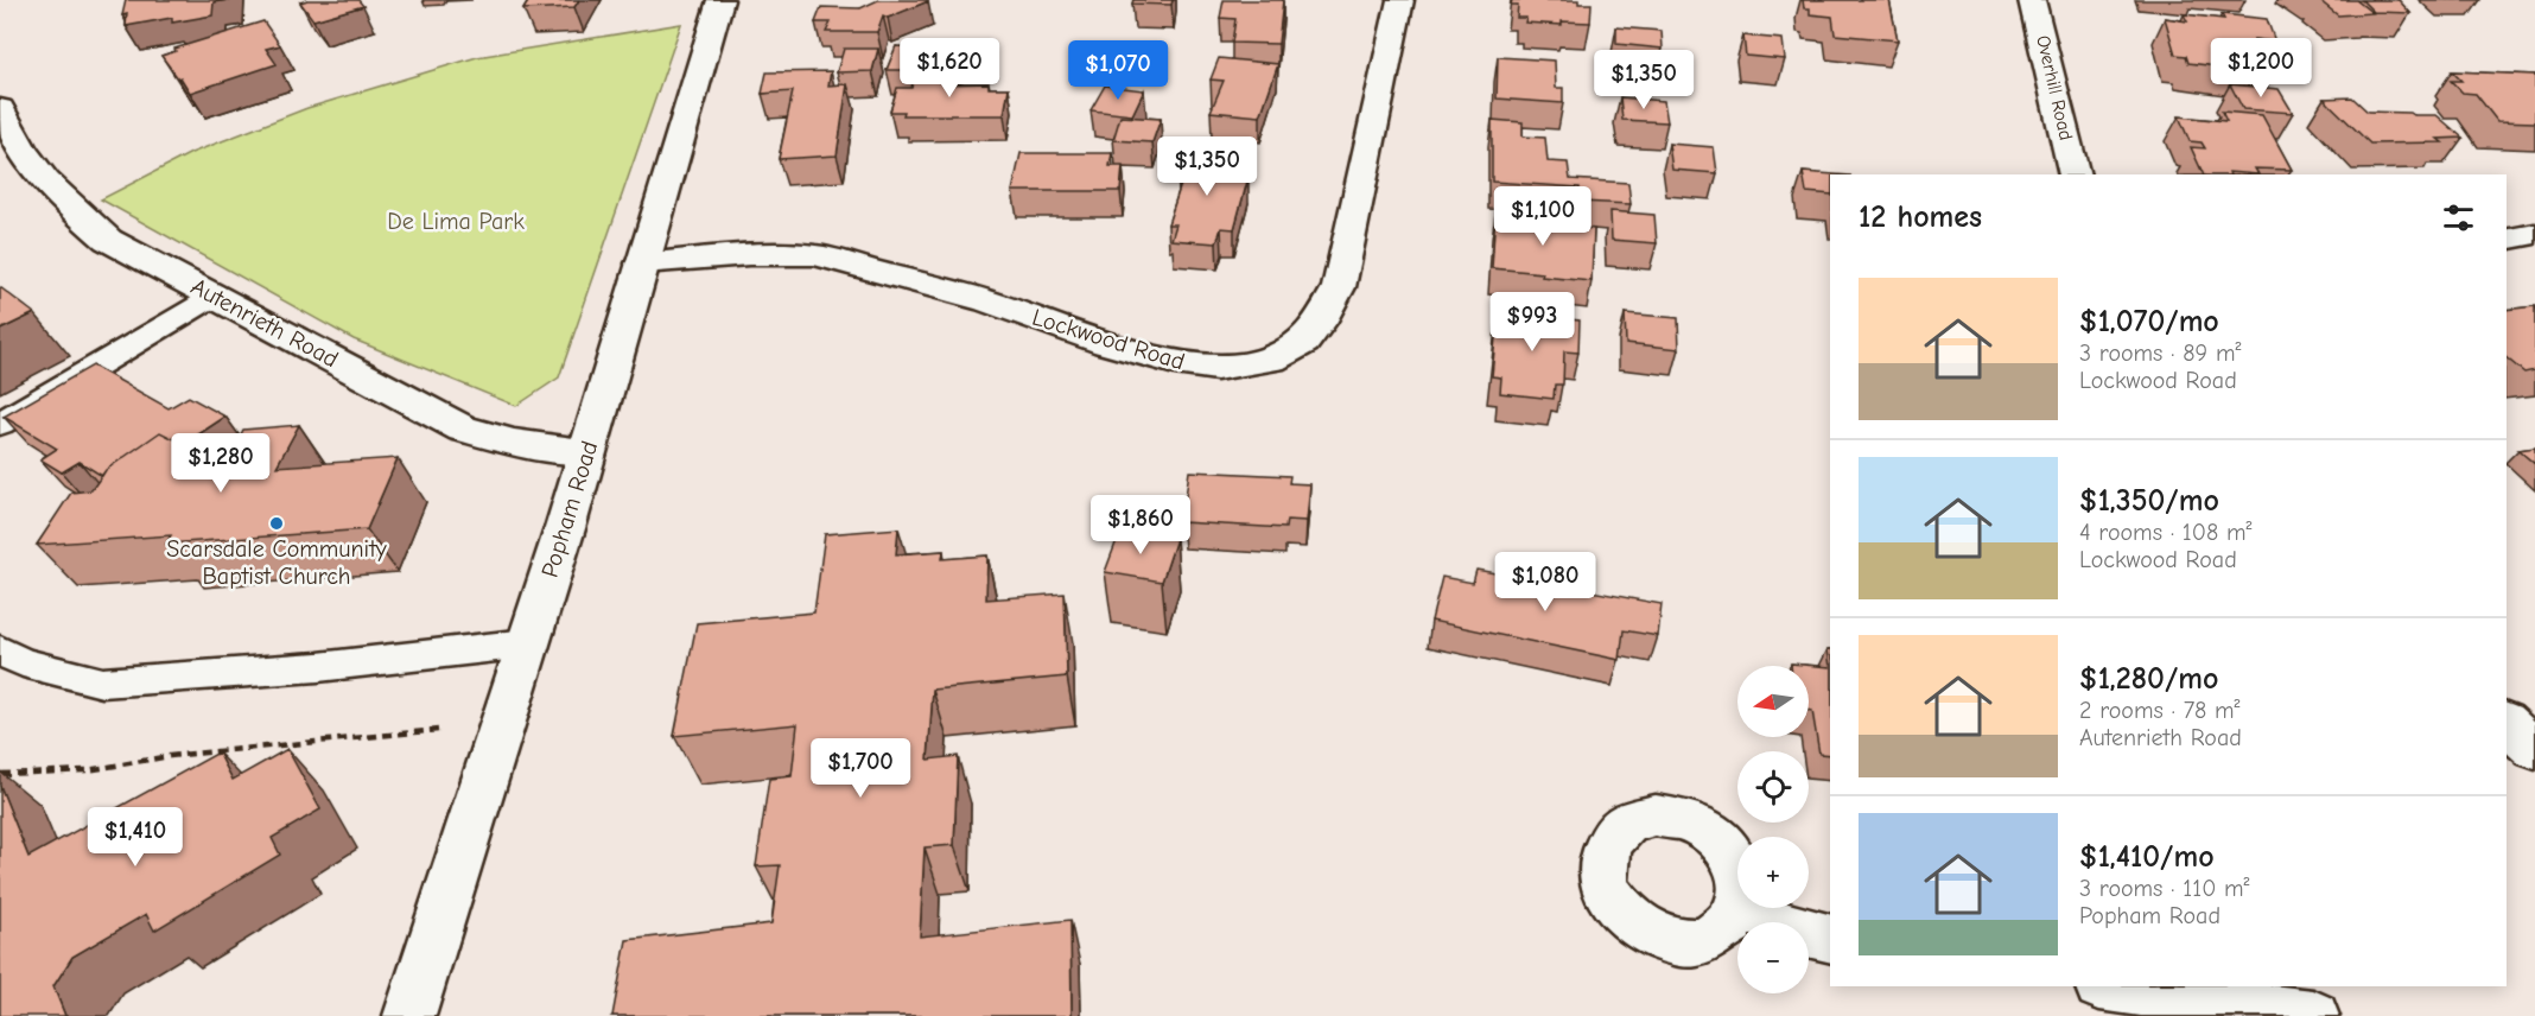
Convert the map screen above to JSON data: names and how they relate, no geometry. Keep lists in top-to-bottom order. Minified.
{"streets":{"street":["Overhill Road","Autenrieth Road","Lockwood Road","Popham Road"]},"crossings":[["Autenrieth Road","Popham Road"],["Lockwood Road","Popham Road"]],"parks":["De Lima Park"],"places":["Scarsdale Community Baptist Church"],"north":"left","page":{"price":["$1,620","$1,200","$1,070","$1,350","$1,350","$1,100","$993","$1,280","$1,860","$1,080","$1,700","$1,410"],"heading":"12 homes","list":[{"name":"$1,070/mo","note":"3 rooms · 89 m² · Lockwood Road"},{"name":"$1,350/mo","note":"4 rooms · 108 m² · Lockwood Road"},{"name":"$1,280/mo","note":"2 rooms · 78 m² · Autenrieth Road"},{"name":"$1,410/mo","note":"3 rooms · 110 m² · Popham Road"}],"map_buttons":["+","−"]}}
